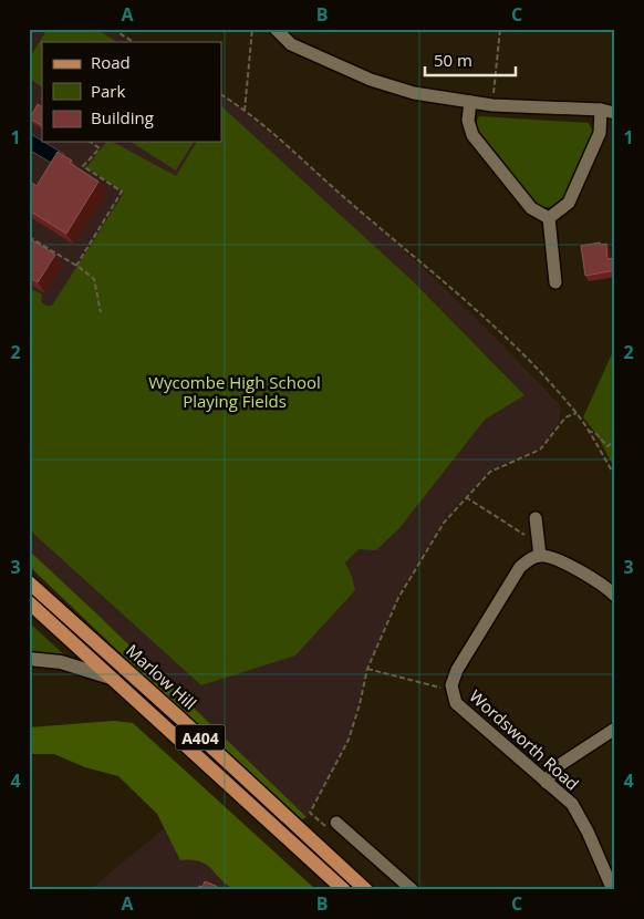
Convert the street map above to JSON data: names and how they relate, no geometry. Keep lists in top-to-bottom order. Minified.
{"streets":{"main road":["Marlow Hill","A404"],"street":["Wordsworth Road"]},"parks":["Wycombe High School Playing Fields"],"legend":["Road","Park","Building"],"scale_bar":"50 m","grid":{"columns":["A","B","C"],"rows":["1","2","3","4"]}}
